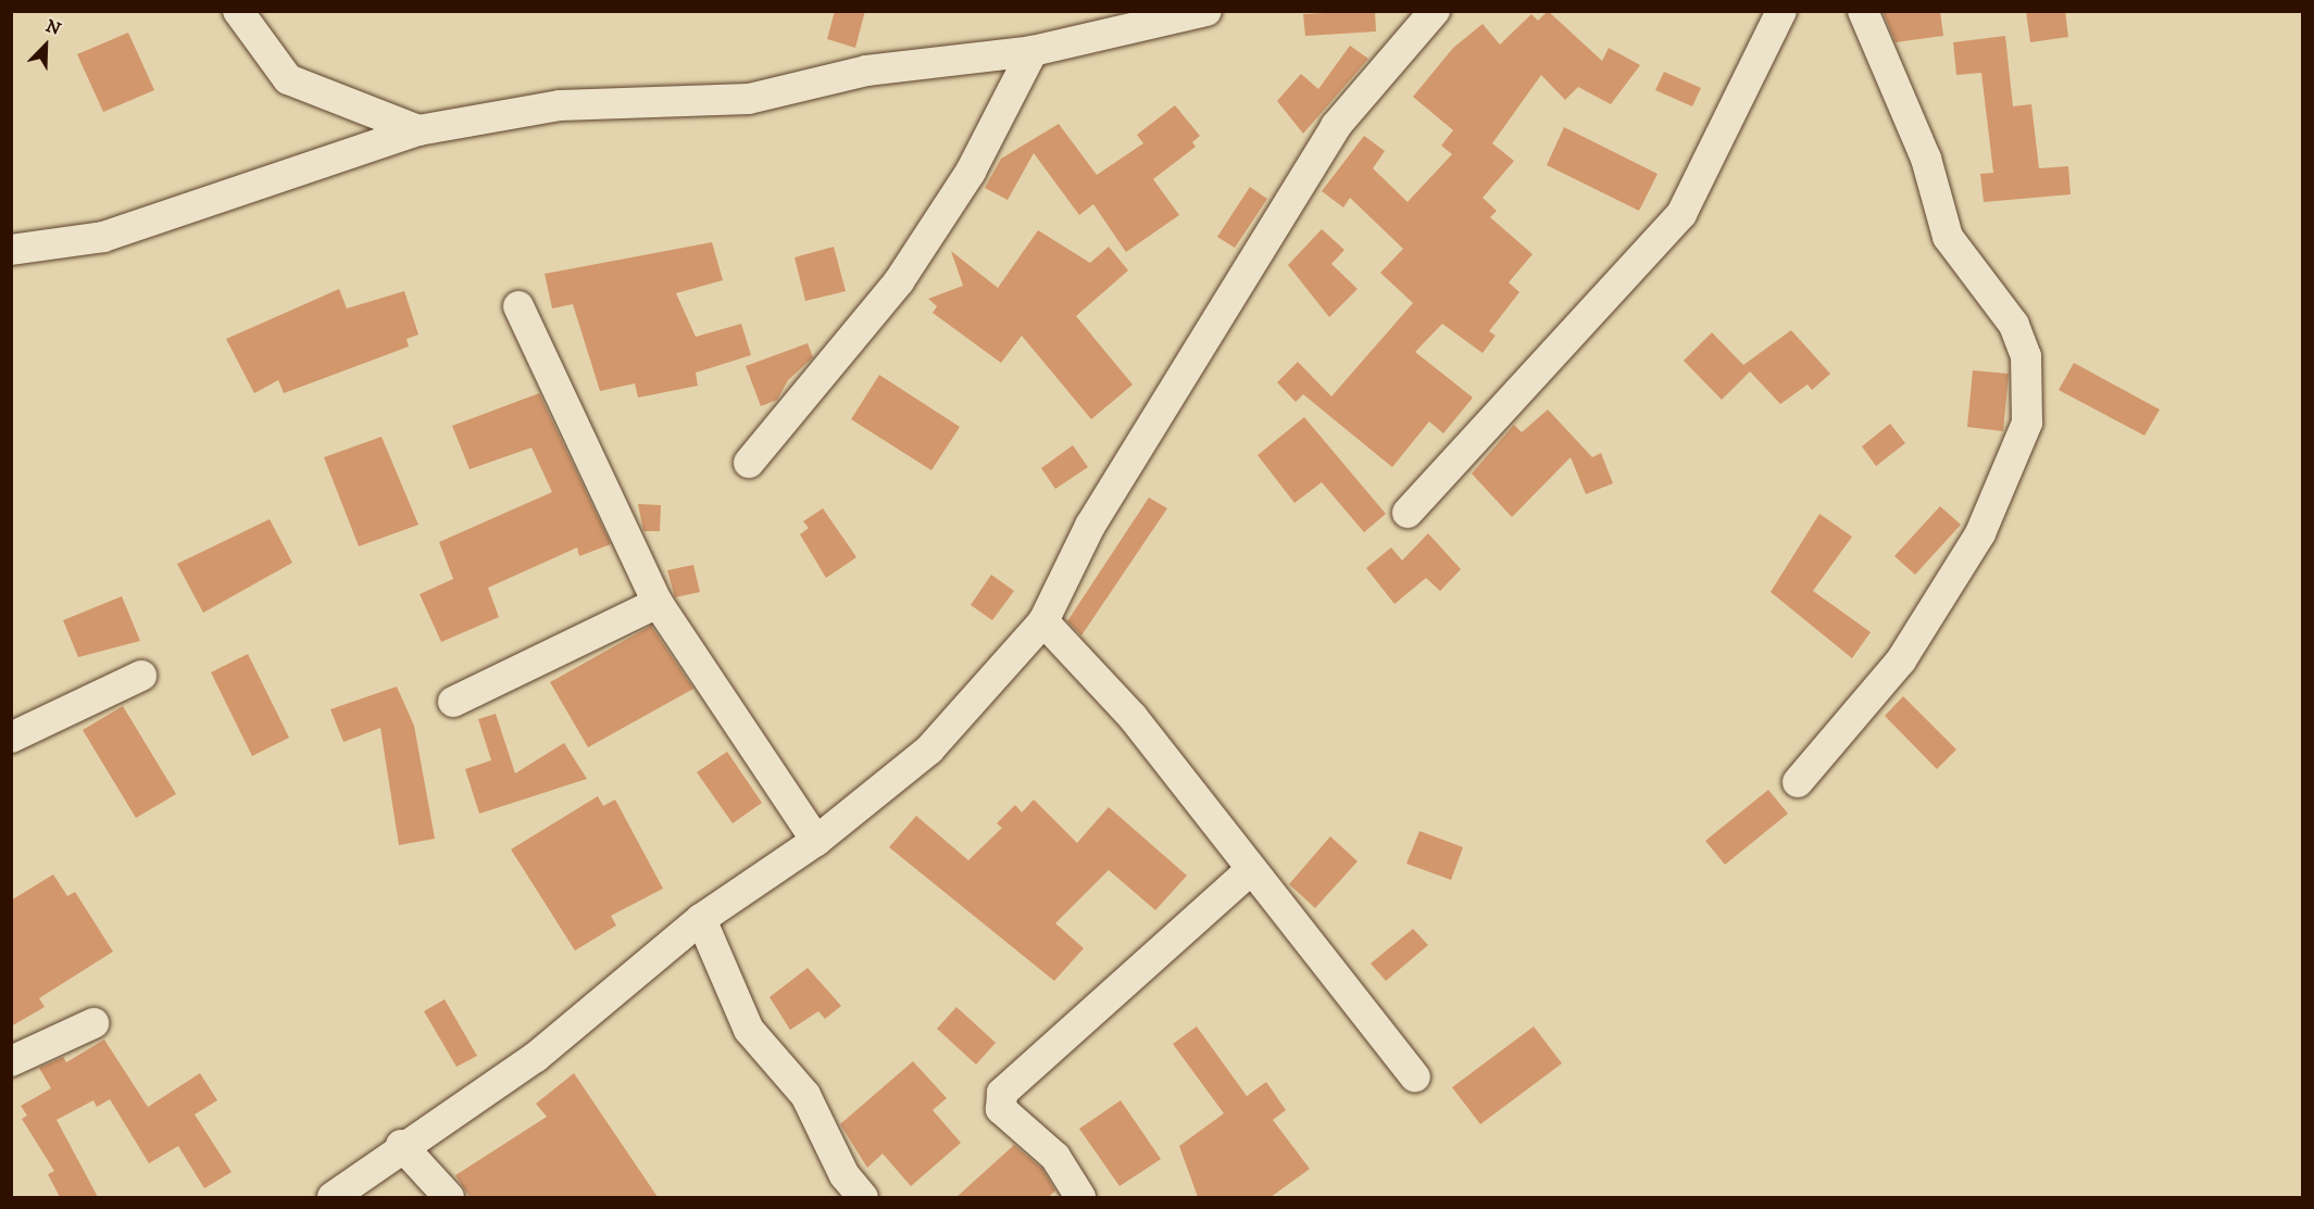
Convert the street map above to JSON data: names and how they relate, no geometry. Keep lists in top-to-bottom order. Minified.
{"north":"top right"}
